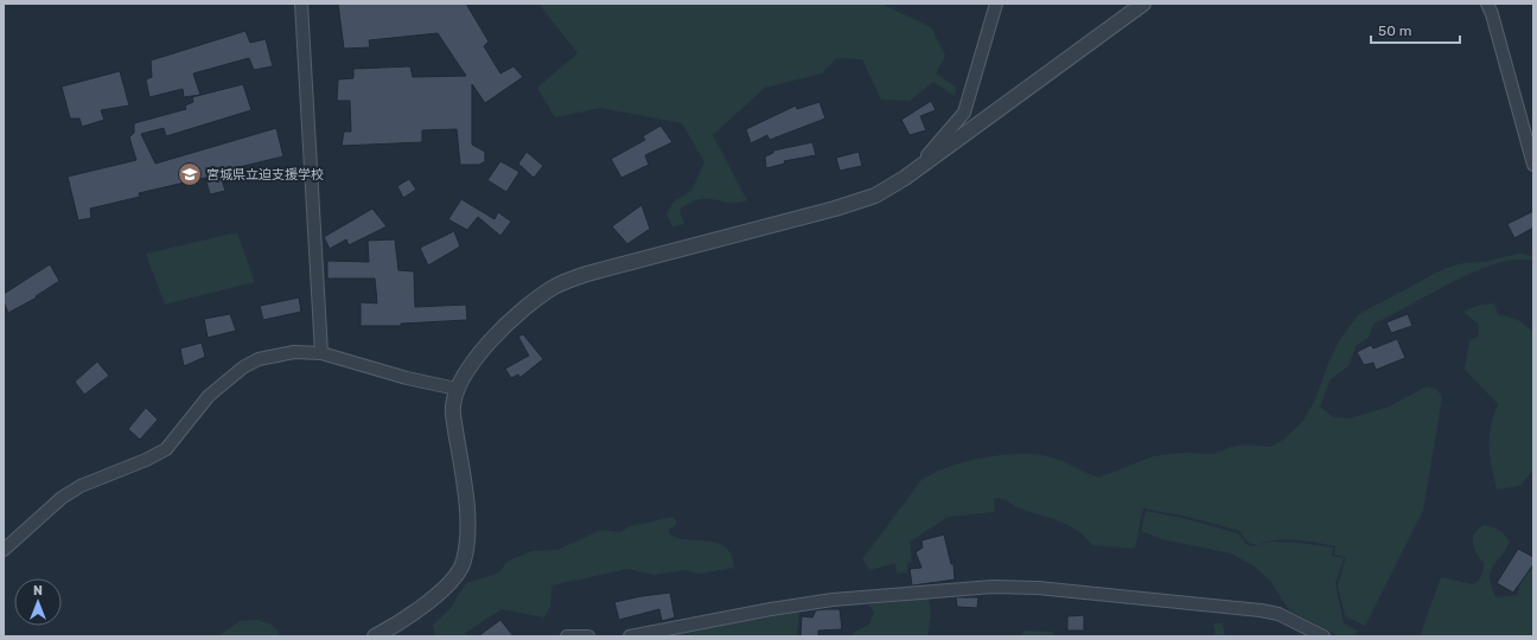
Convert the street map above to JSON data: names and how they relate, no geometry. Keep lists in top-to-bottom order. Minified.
{"places":{"school or university":["宮城県立迫支援学校"]},"scale_bar":"50 m","north":"top"}
